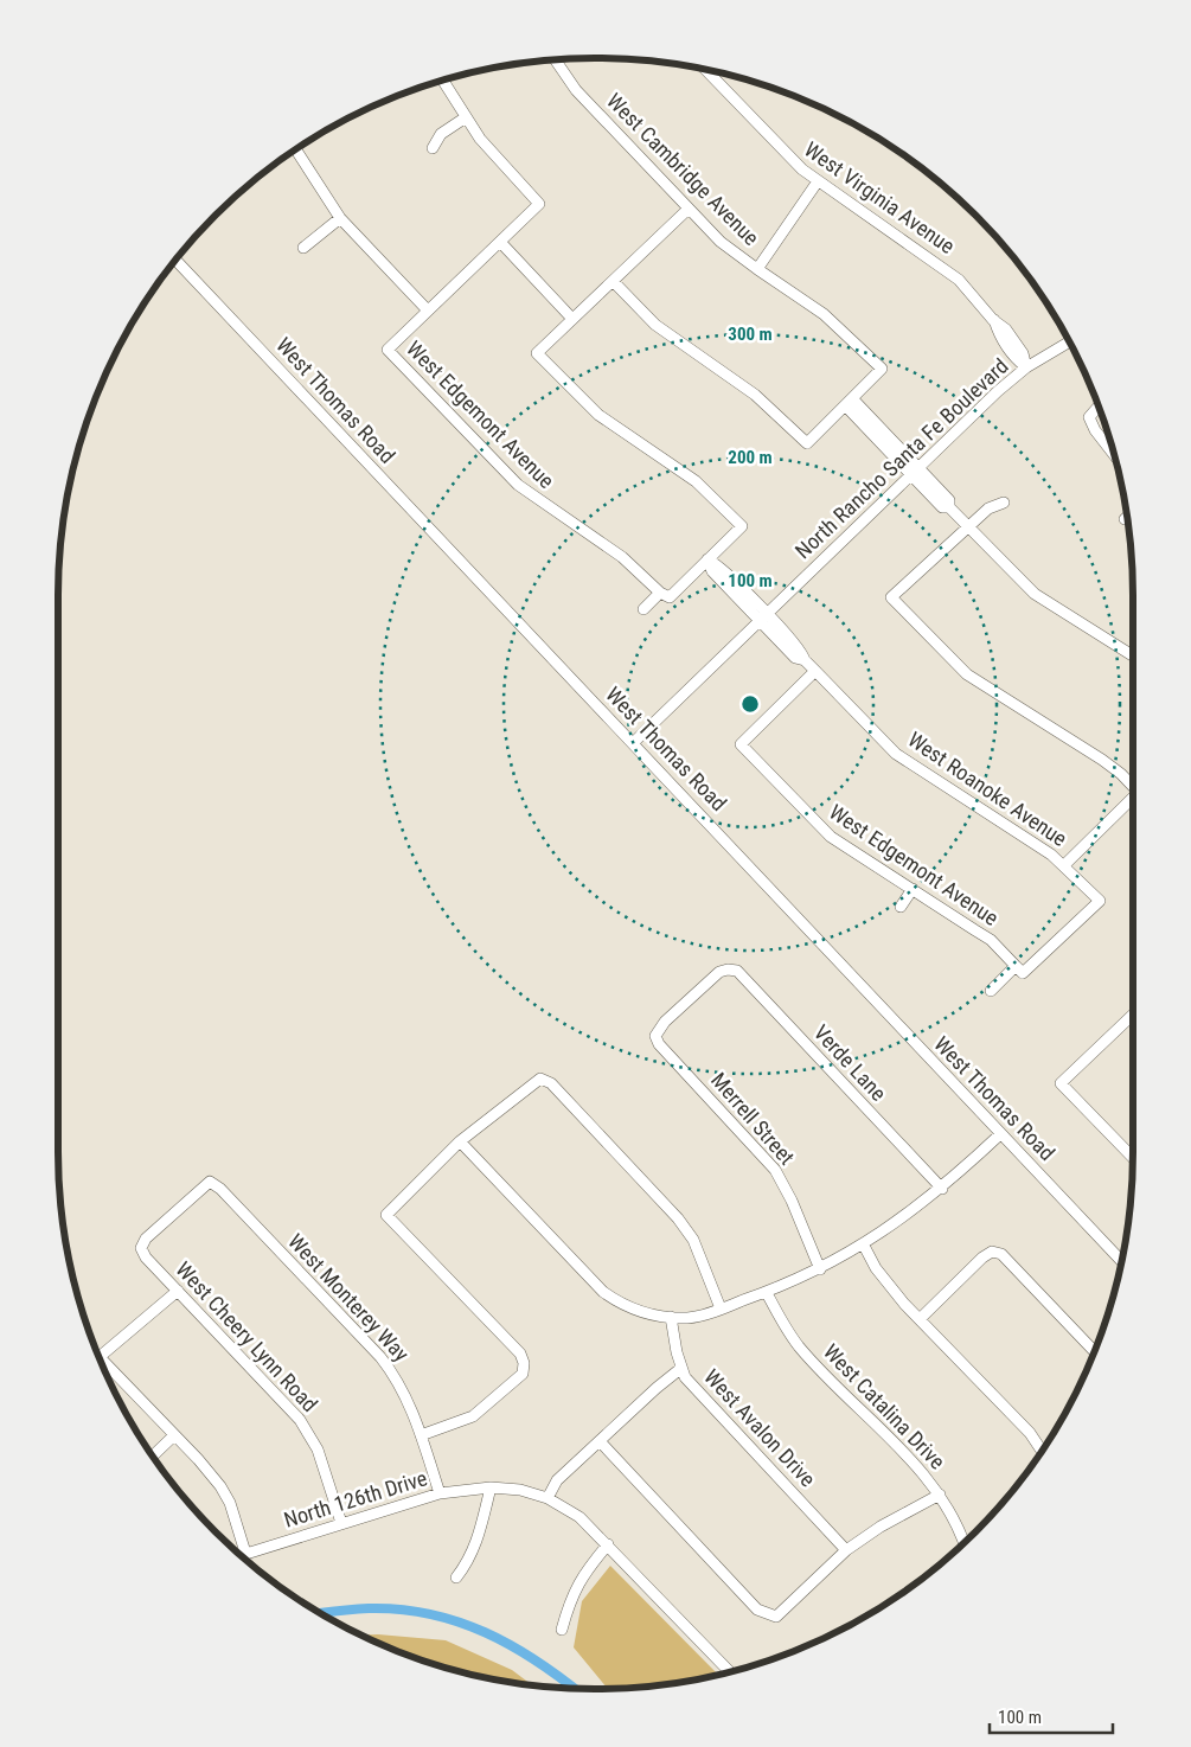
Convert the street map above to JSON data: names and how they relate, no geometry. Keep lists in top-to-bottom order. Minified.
{"streets":{"street":["West Cambridge Avenue","West Virginia Avenue","West Thomas Road","West Edgemont Avenue","North Rancho Santa Fe Boulevard","West Roanoke Avenue","Verde Lane","Merrell Street","West Monterey Way","West Cheery Lynn Road","West Catalina Drive","West Avalon Drive","North 126th Drive"]},"crossings":[["West Virginia Avenue","North Rancho Santa Fe Boulevard"],["West Thomas Road","North Rancho Santa Fe Boulevard"],["West Edgemont Avenue","West Roanoke Avenue"],["North Rancho Santa Fe Boulevard","West Roanoke Avenue"],["Verde Lane","Merrell Street"],["West Monterey Way","West Cheery Lynn Road"],["West Monterey Way","North 126th Drive"],["West Cheery Lynn Road","North 126th Drive"]],"scale_bar":"100 m","rings":["300 m","200 m","100 m"]}
